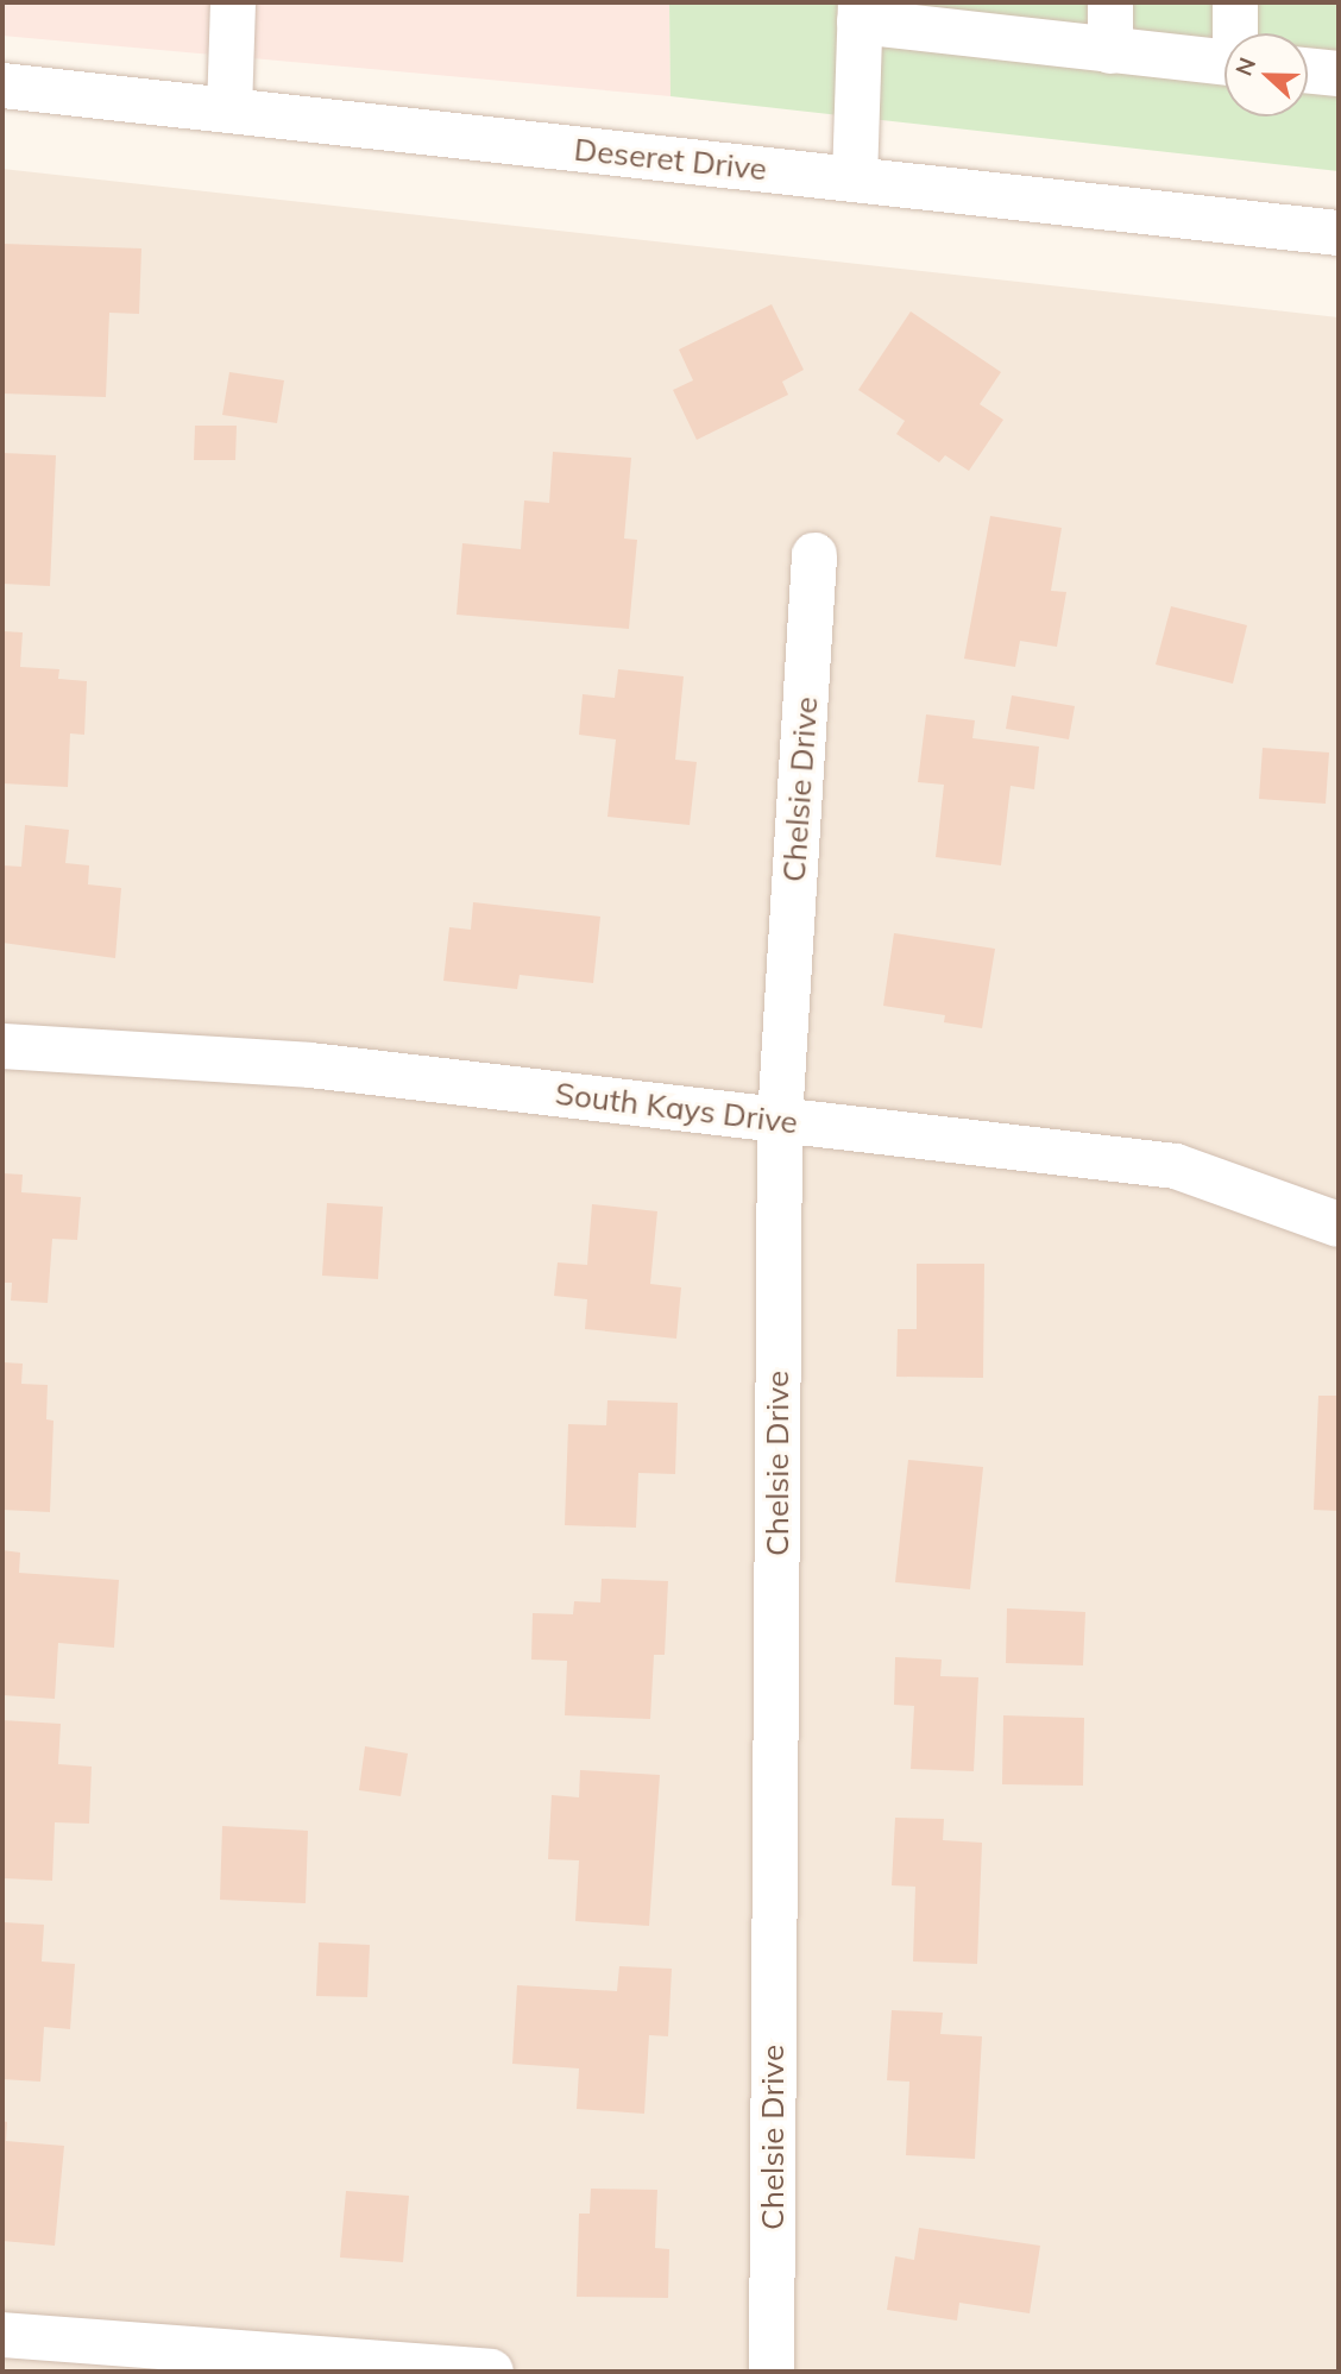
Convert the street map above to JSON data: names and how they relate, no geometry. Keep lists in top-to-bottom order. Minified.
{"streets":{"street":["Deseret Drive","Chelsie Drive","South Kays Drive"]},"crossings":[["Chelsie Drive","South Kays Drive"]],"north":"left"}
